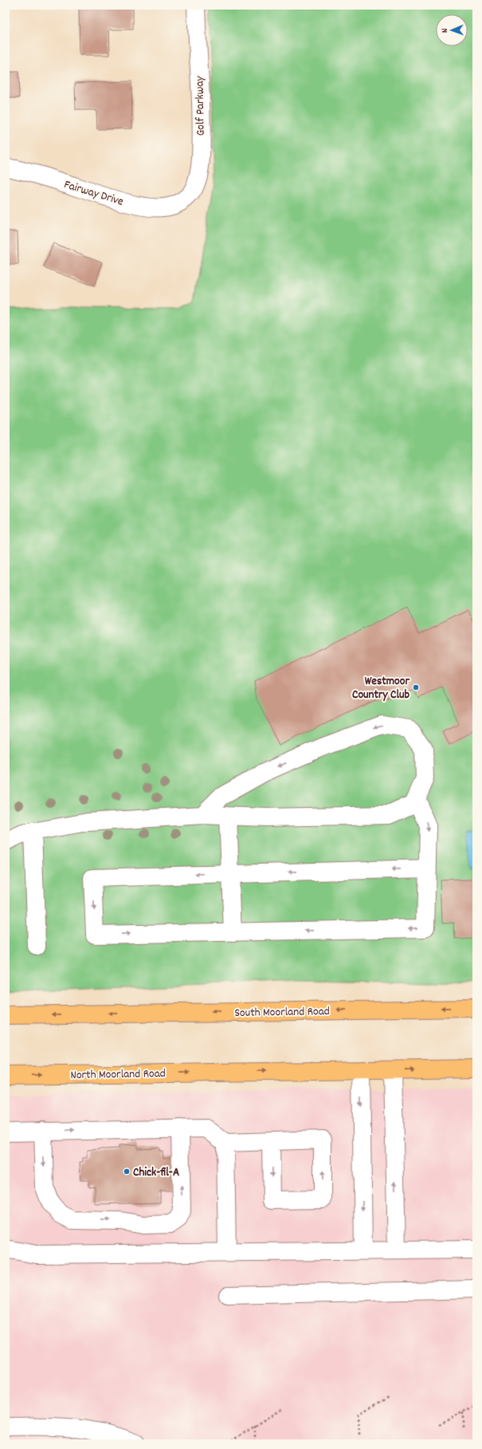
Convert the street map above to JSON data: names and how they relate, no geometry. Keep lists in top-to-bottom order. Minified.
{"streets":{"main road":["South Moorland Road","North Moorland Road"],"street":["Golf Parkway","Fairway Drive"]},"crossings":[["Golf Parkway","Fairway Drive"]],"one_way":["South Moorland Road","North Moorland Road"],"places":["Westmoor Country Club","Chick-fil-A"],"north":"left"}
